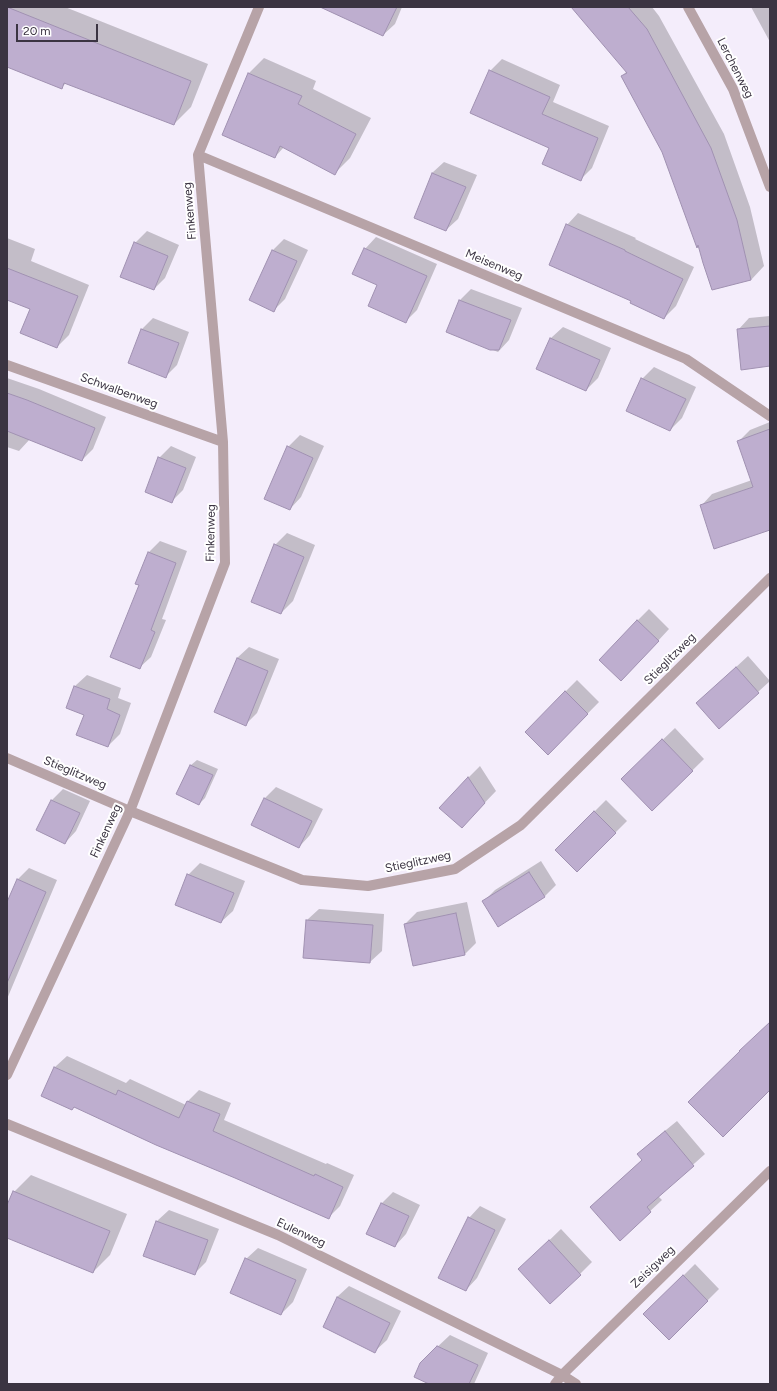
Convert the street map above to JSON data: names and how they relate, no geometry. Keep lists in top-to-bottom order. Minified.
{"streets":{"street":["Lerchenweg","Finkenweg","Meisenweg","Schwalbenweg","Stieglitzweg","Eulenweg","Zeisigweg"]},"crossings":[["Finkenweg","Meisenweg"],["Finkenweg","Schwalbenweg"],["Finkenweg","Stieglitzweg"],["Eulenweg","Zeisigweg"]],"scale_bar":"20 m"}
